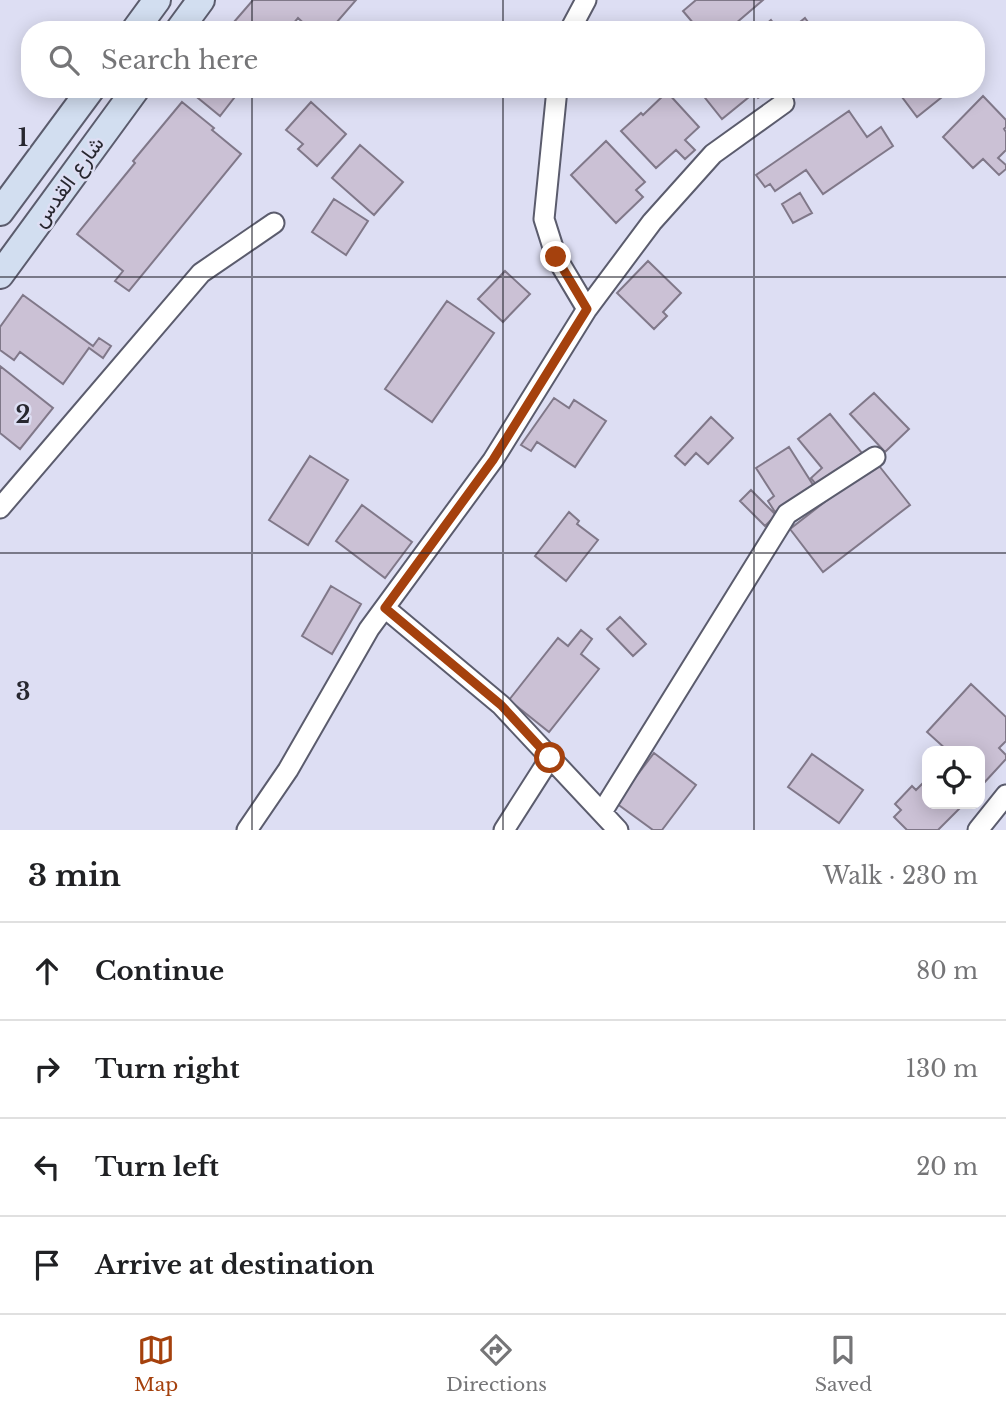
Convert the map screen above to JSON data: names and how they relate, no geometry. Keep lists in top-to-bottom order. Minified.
{"streets":{"main road":["شارع القدس"]},"page":{"search":"Search here","heading":["3 min","Walk · 230 m"],"list":[["Continue","80 m"],["Turn right","130 m"],["Turn left","20 m"],"Arrive at destination"],"nav":["Map","Directions","Saved"]},"grid":{"rows":["1","2","3"]}}
